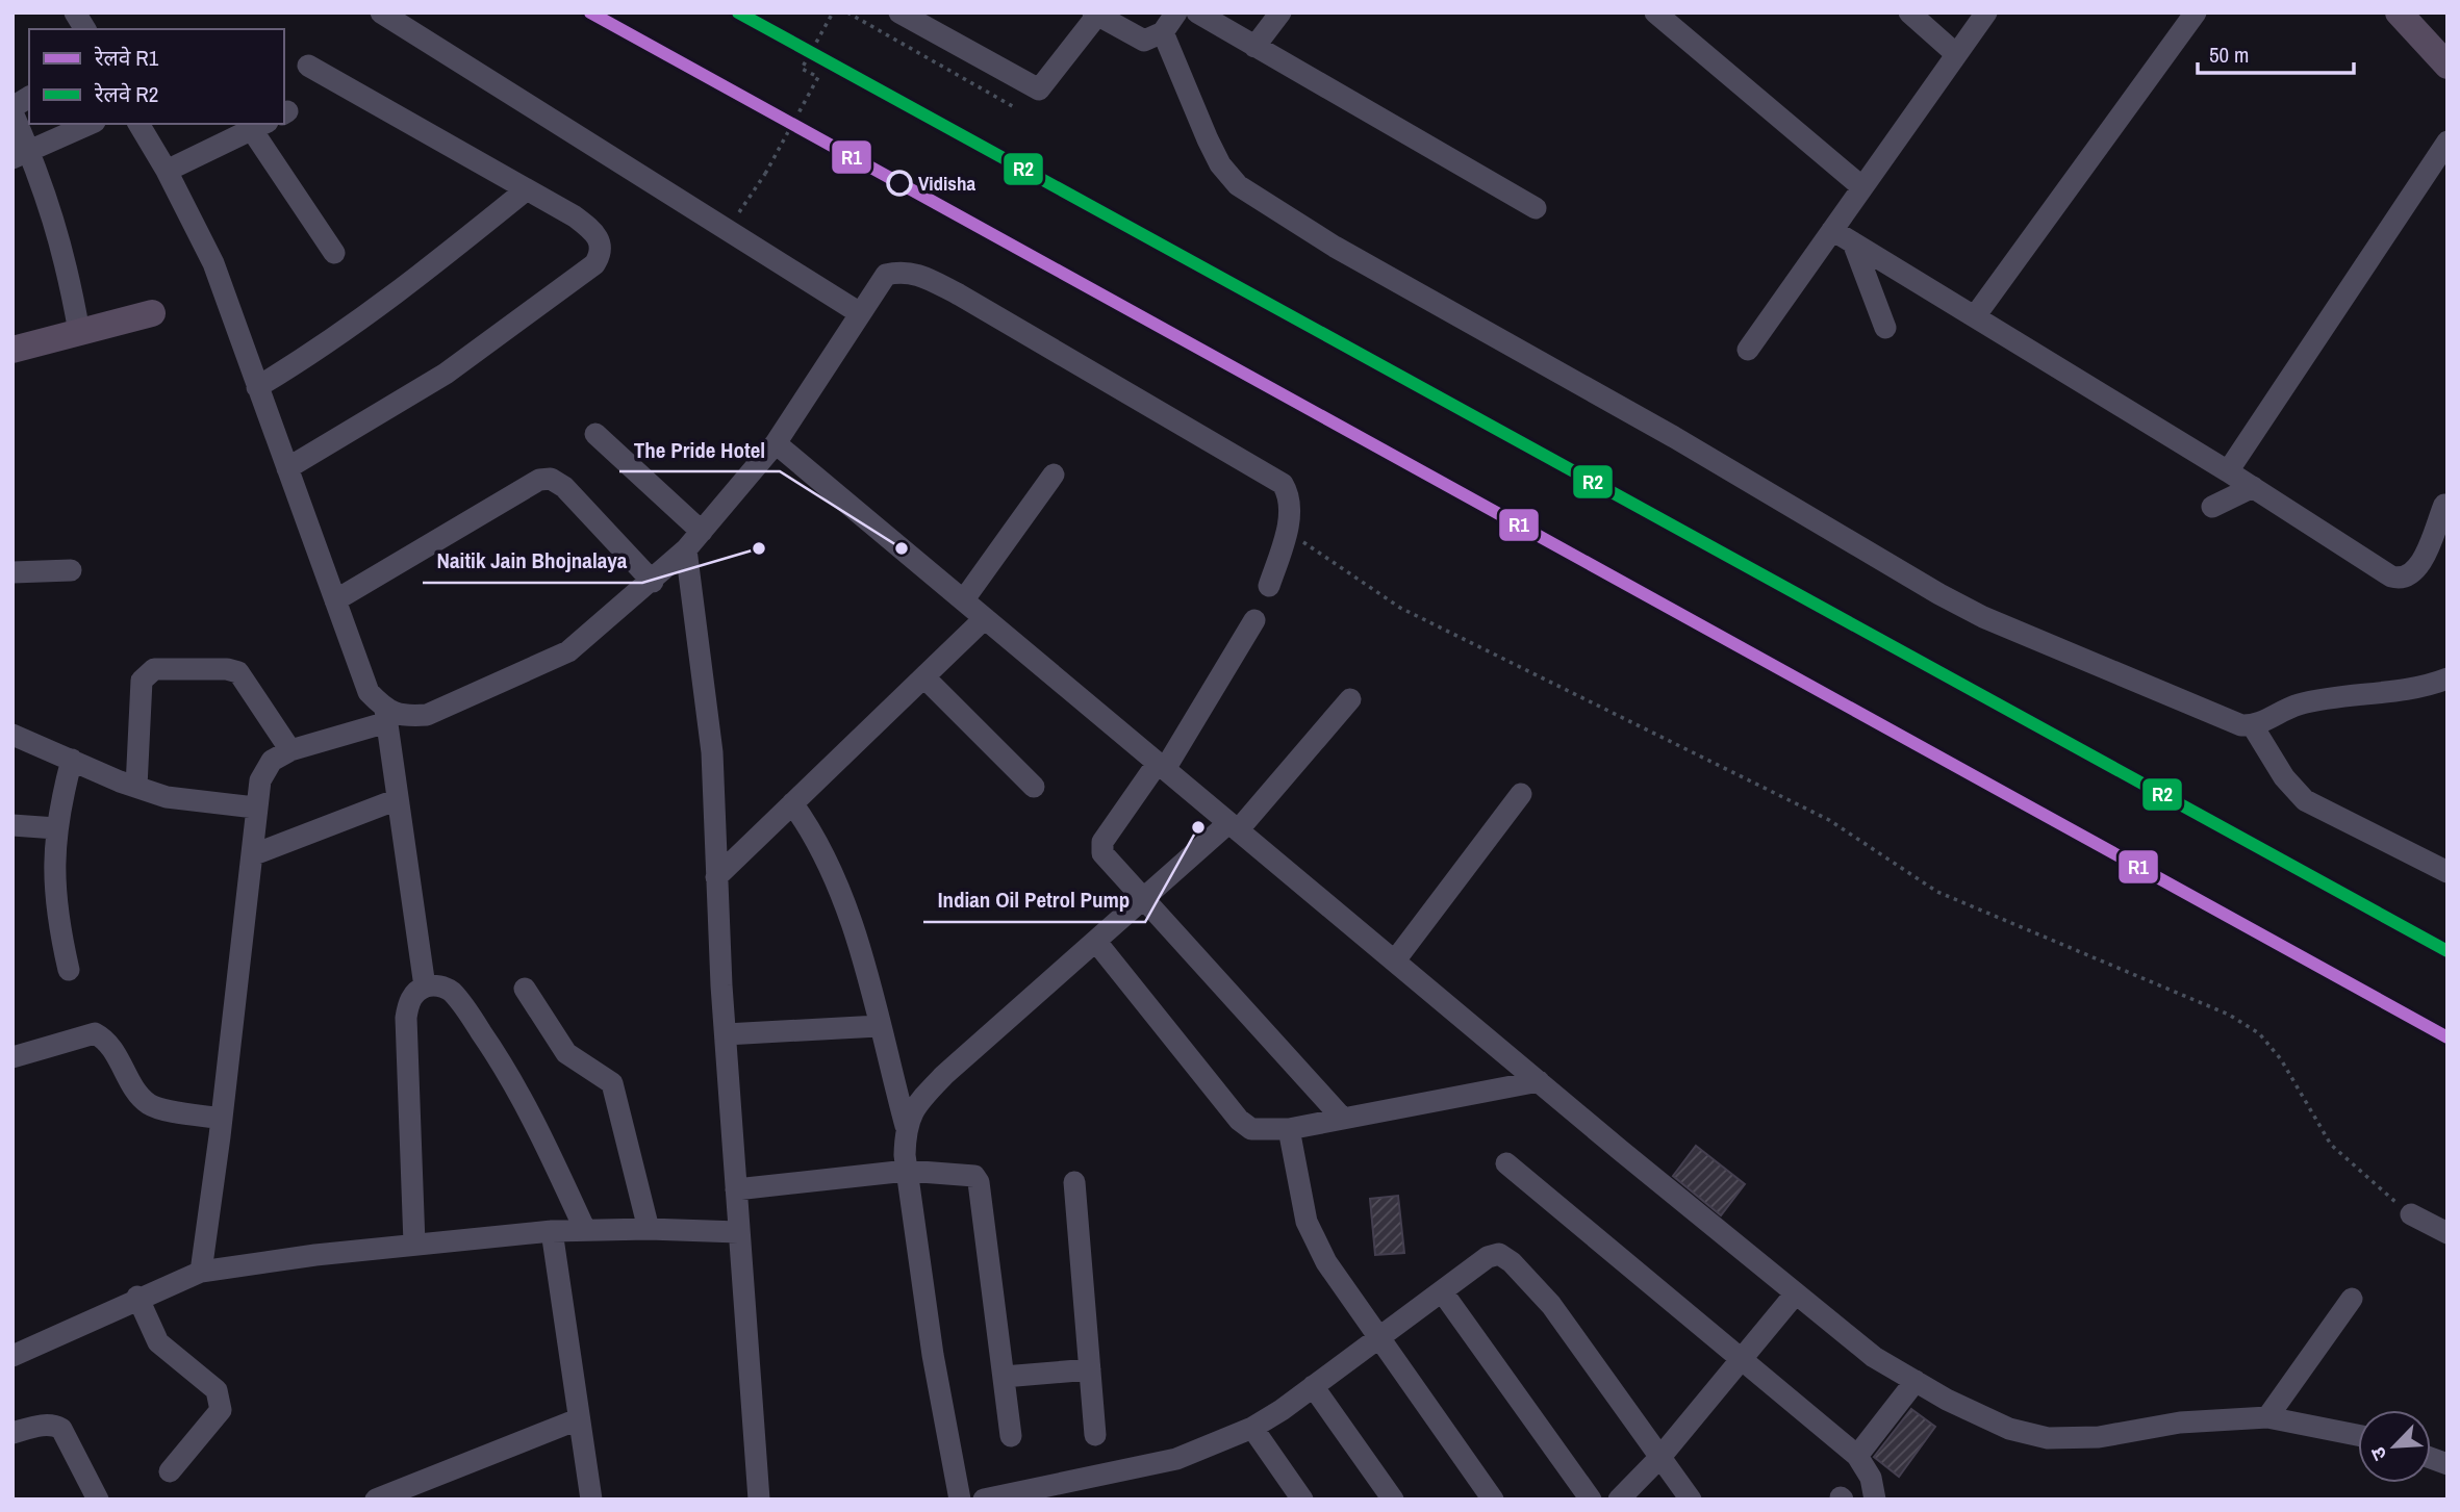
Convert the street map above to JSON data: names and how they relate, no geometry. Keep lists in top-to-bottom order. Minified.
{"places":["Vidisha","Naitik Jain Bhojnalaya","The Pride Hotel","Indian Oil Petrol Pump"],"lines":["rail line R1","rail line R2"],"legend":["रेलवे R1","रेलवे R2"],"scale_bar":"50 m","north":"bottom left"}
